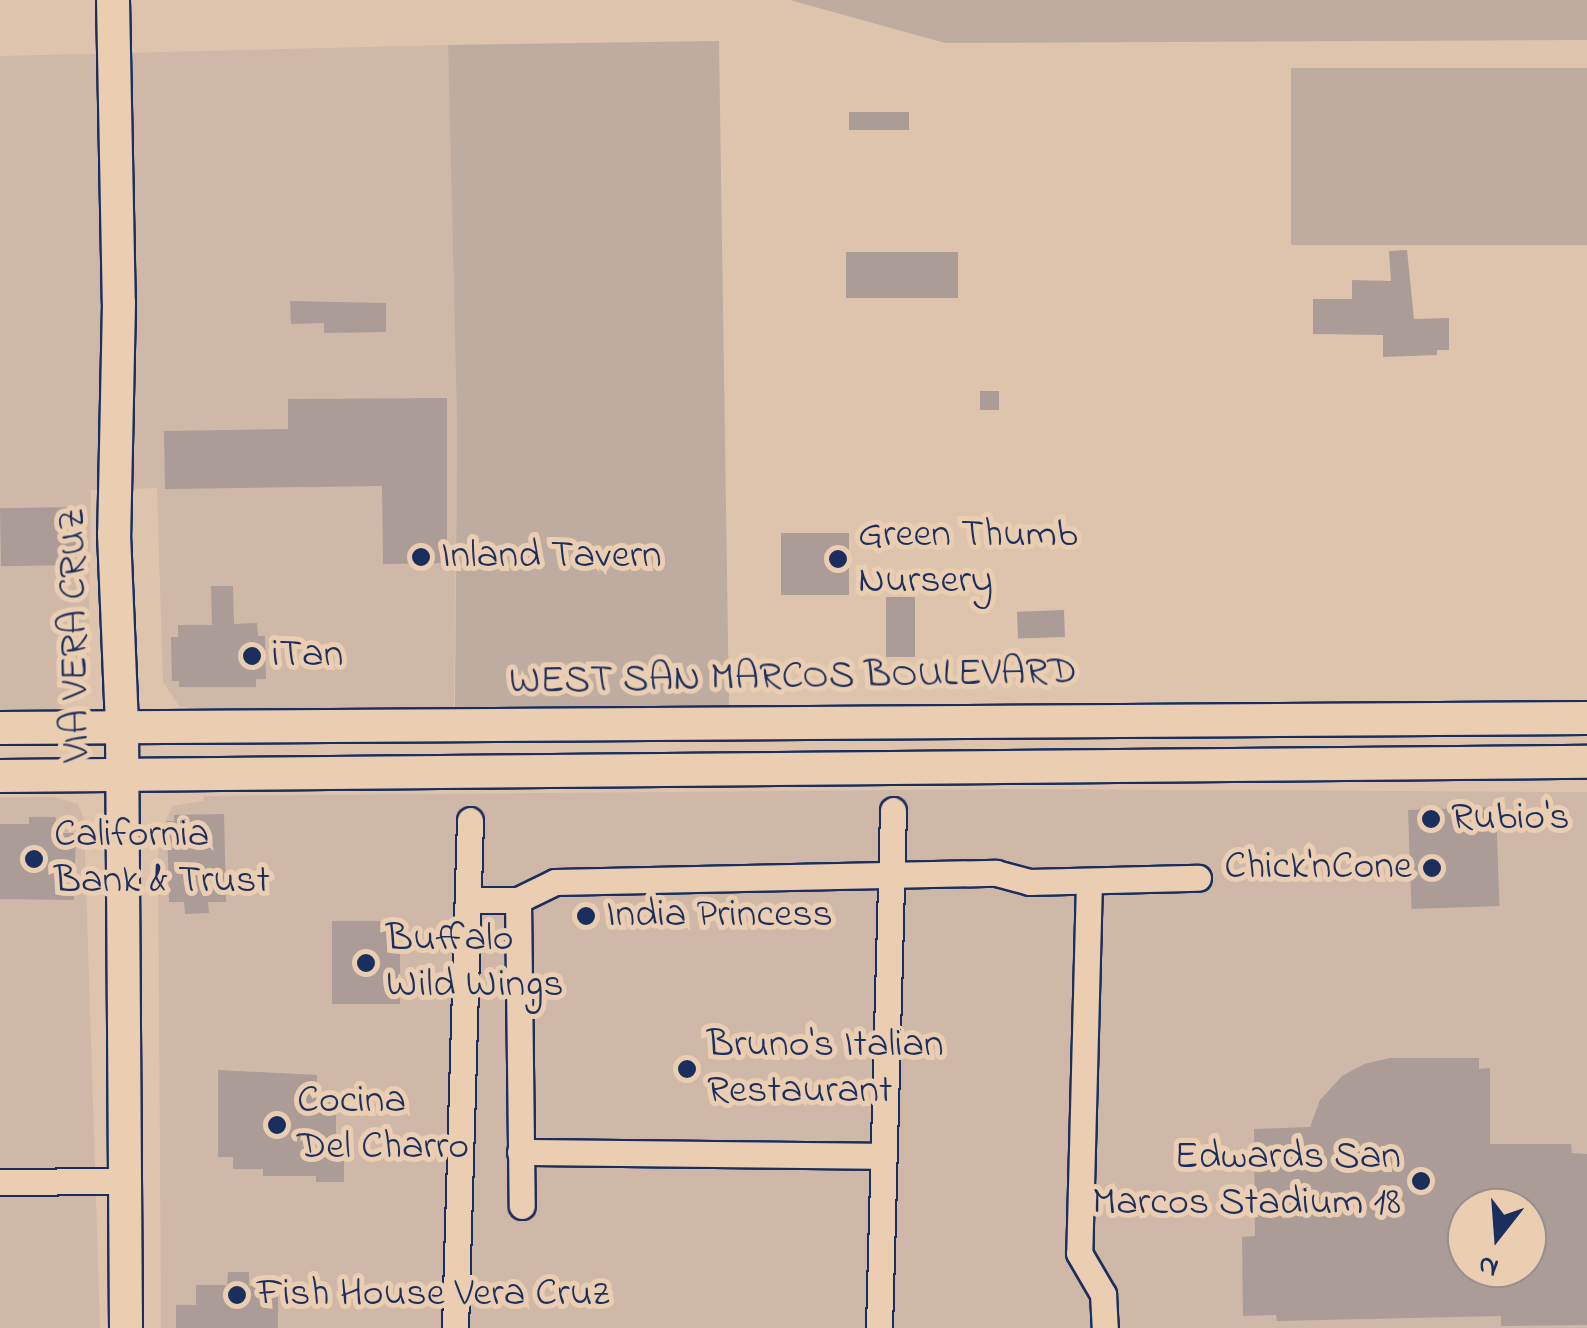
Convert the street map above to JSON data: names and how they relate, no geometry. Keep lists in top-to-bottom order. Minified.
{"streets":{"main road":["VIA VERA CRUZ","WEST SAN MARCOS BOULEVARD"]},"crossings":[["VIA VERA CRUZ","WEST SAN MARCOS BOULEVARD"]],"places":["Inland Tavern","Green Thumb Nursery","iTan","Rubio's","California Bank & Trust","Chick'nCone","India Princess","Buffalo Wild Wings","Bruno's Italian Restaurant","Cocina Del Charro","Edwards San Marcos Stadium 18","Fish House Vera Cruz"],"north":"bottom"}
